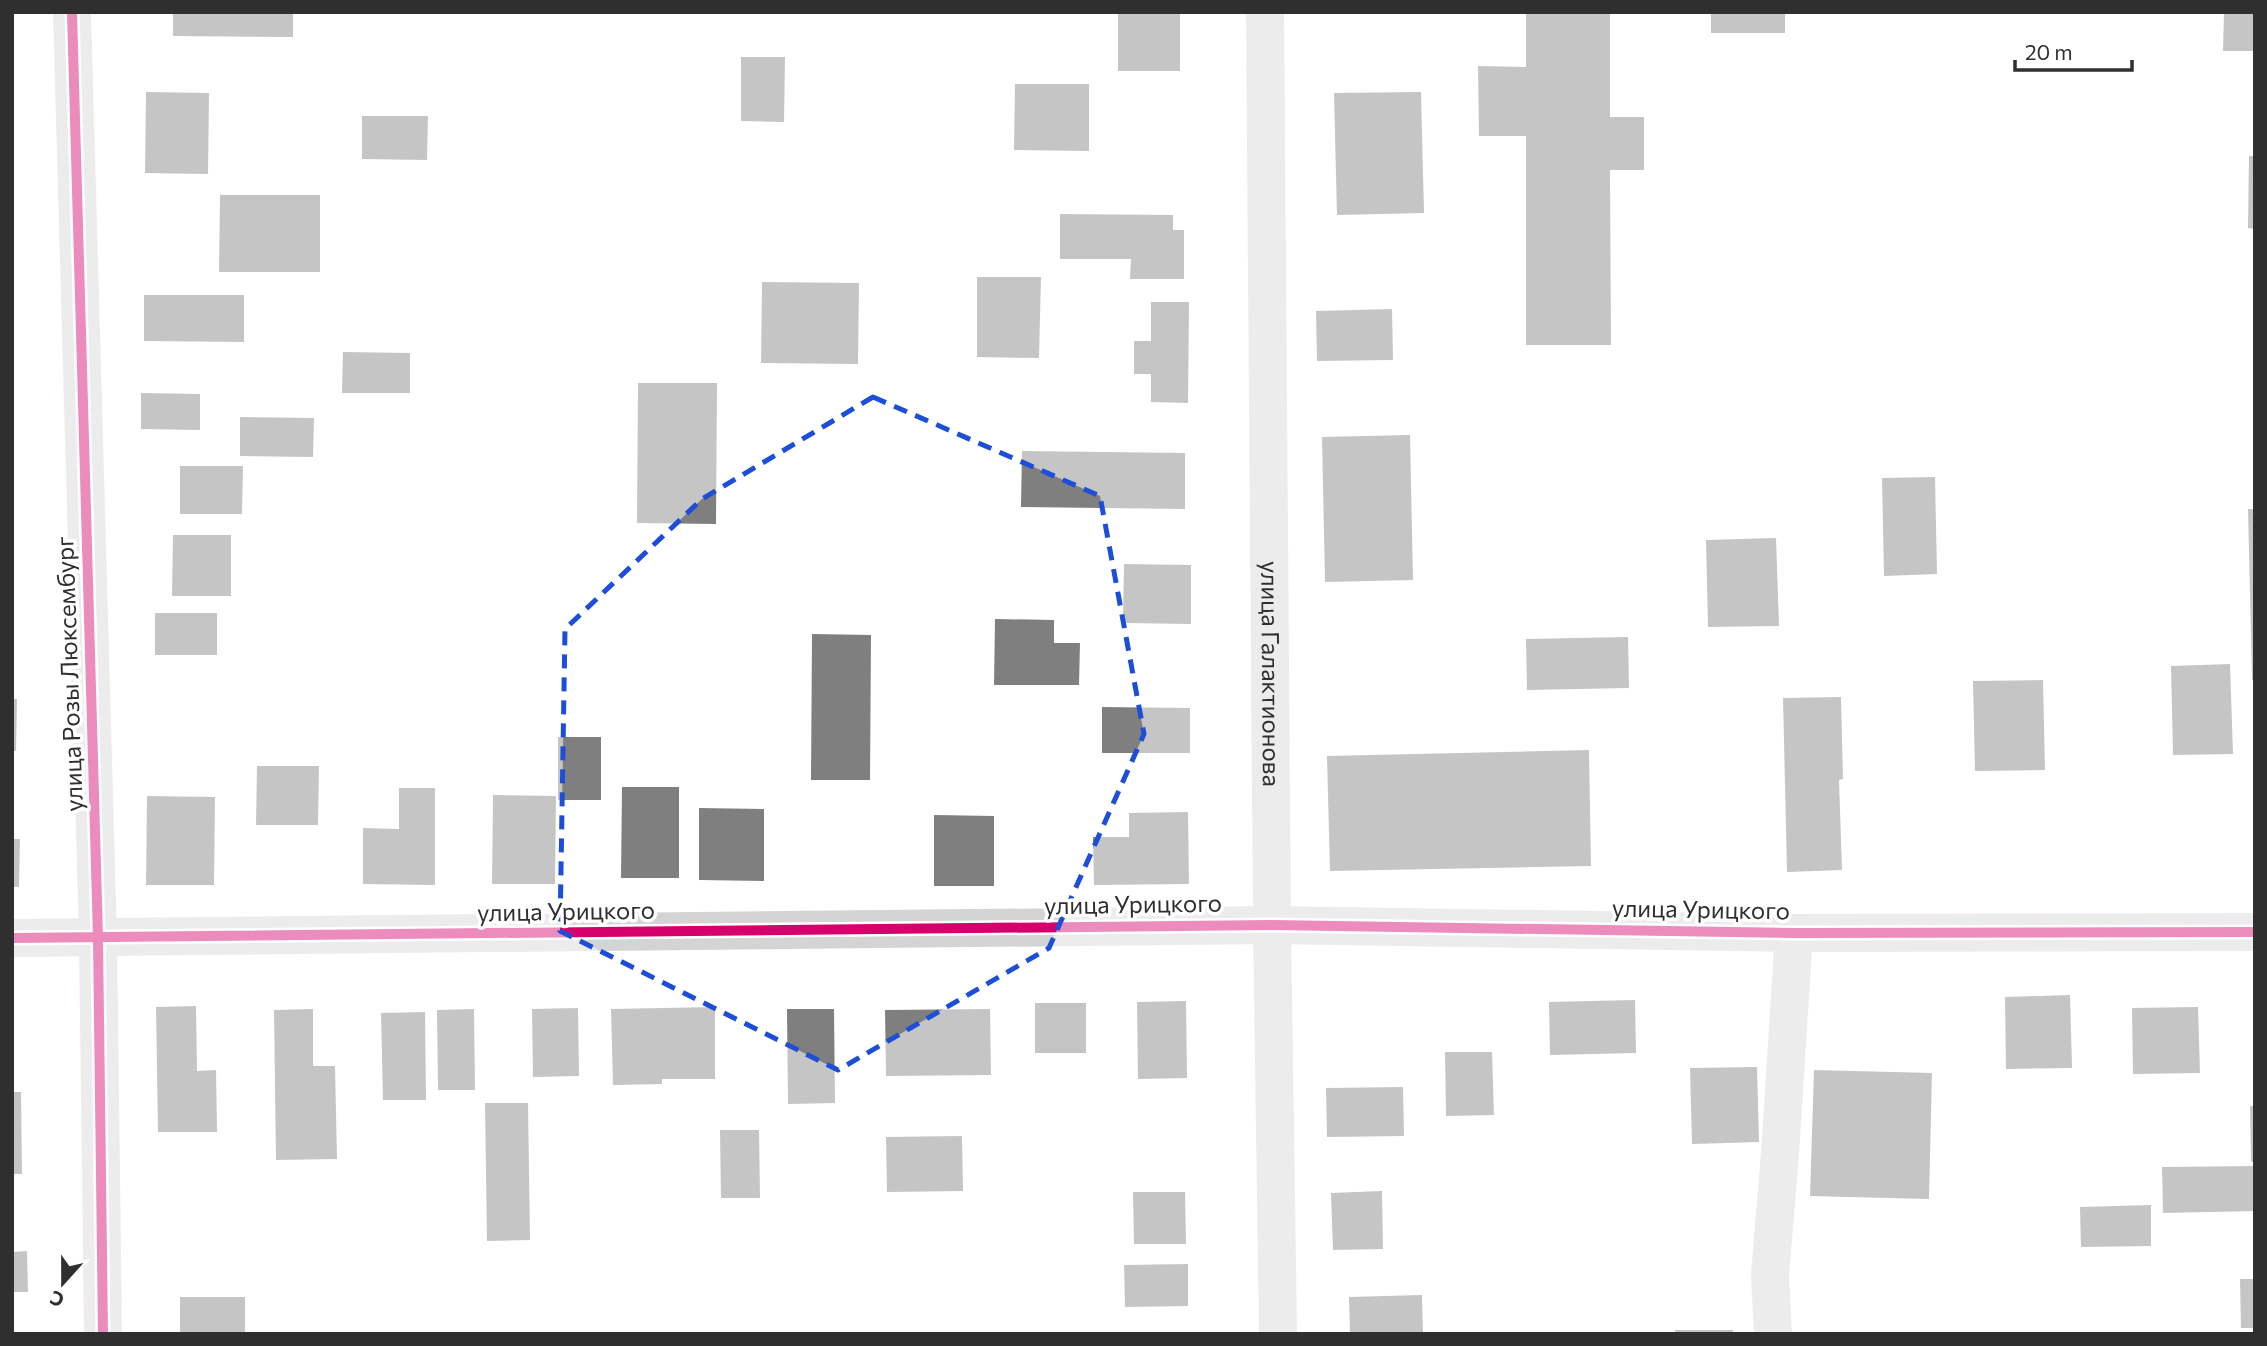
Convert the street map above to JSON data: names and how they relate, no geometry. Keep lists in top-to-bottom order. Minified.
{"streets":{"street":["улица Галактионова","улица Розы Люксембург","улица Урицкого"]},"crossings":[["улица Галактионова","улица Урицкого"],["улица Розы Люксембург","улица Урицкого"]],"scale_bar":"20 m","north":"bottom"}
